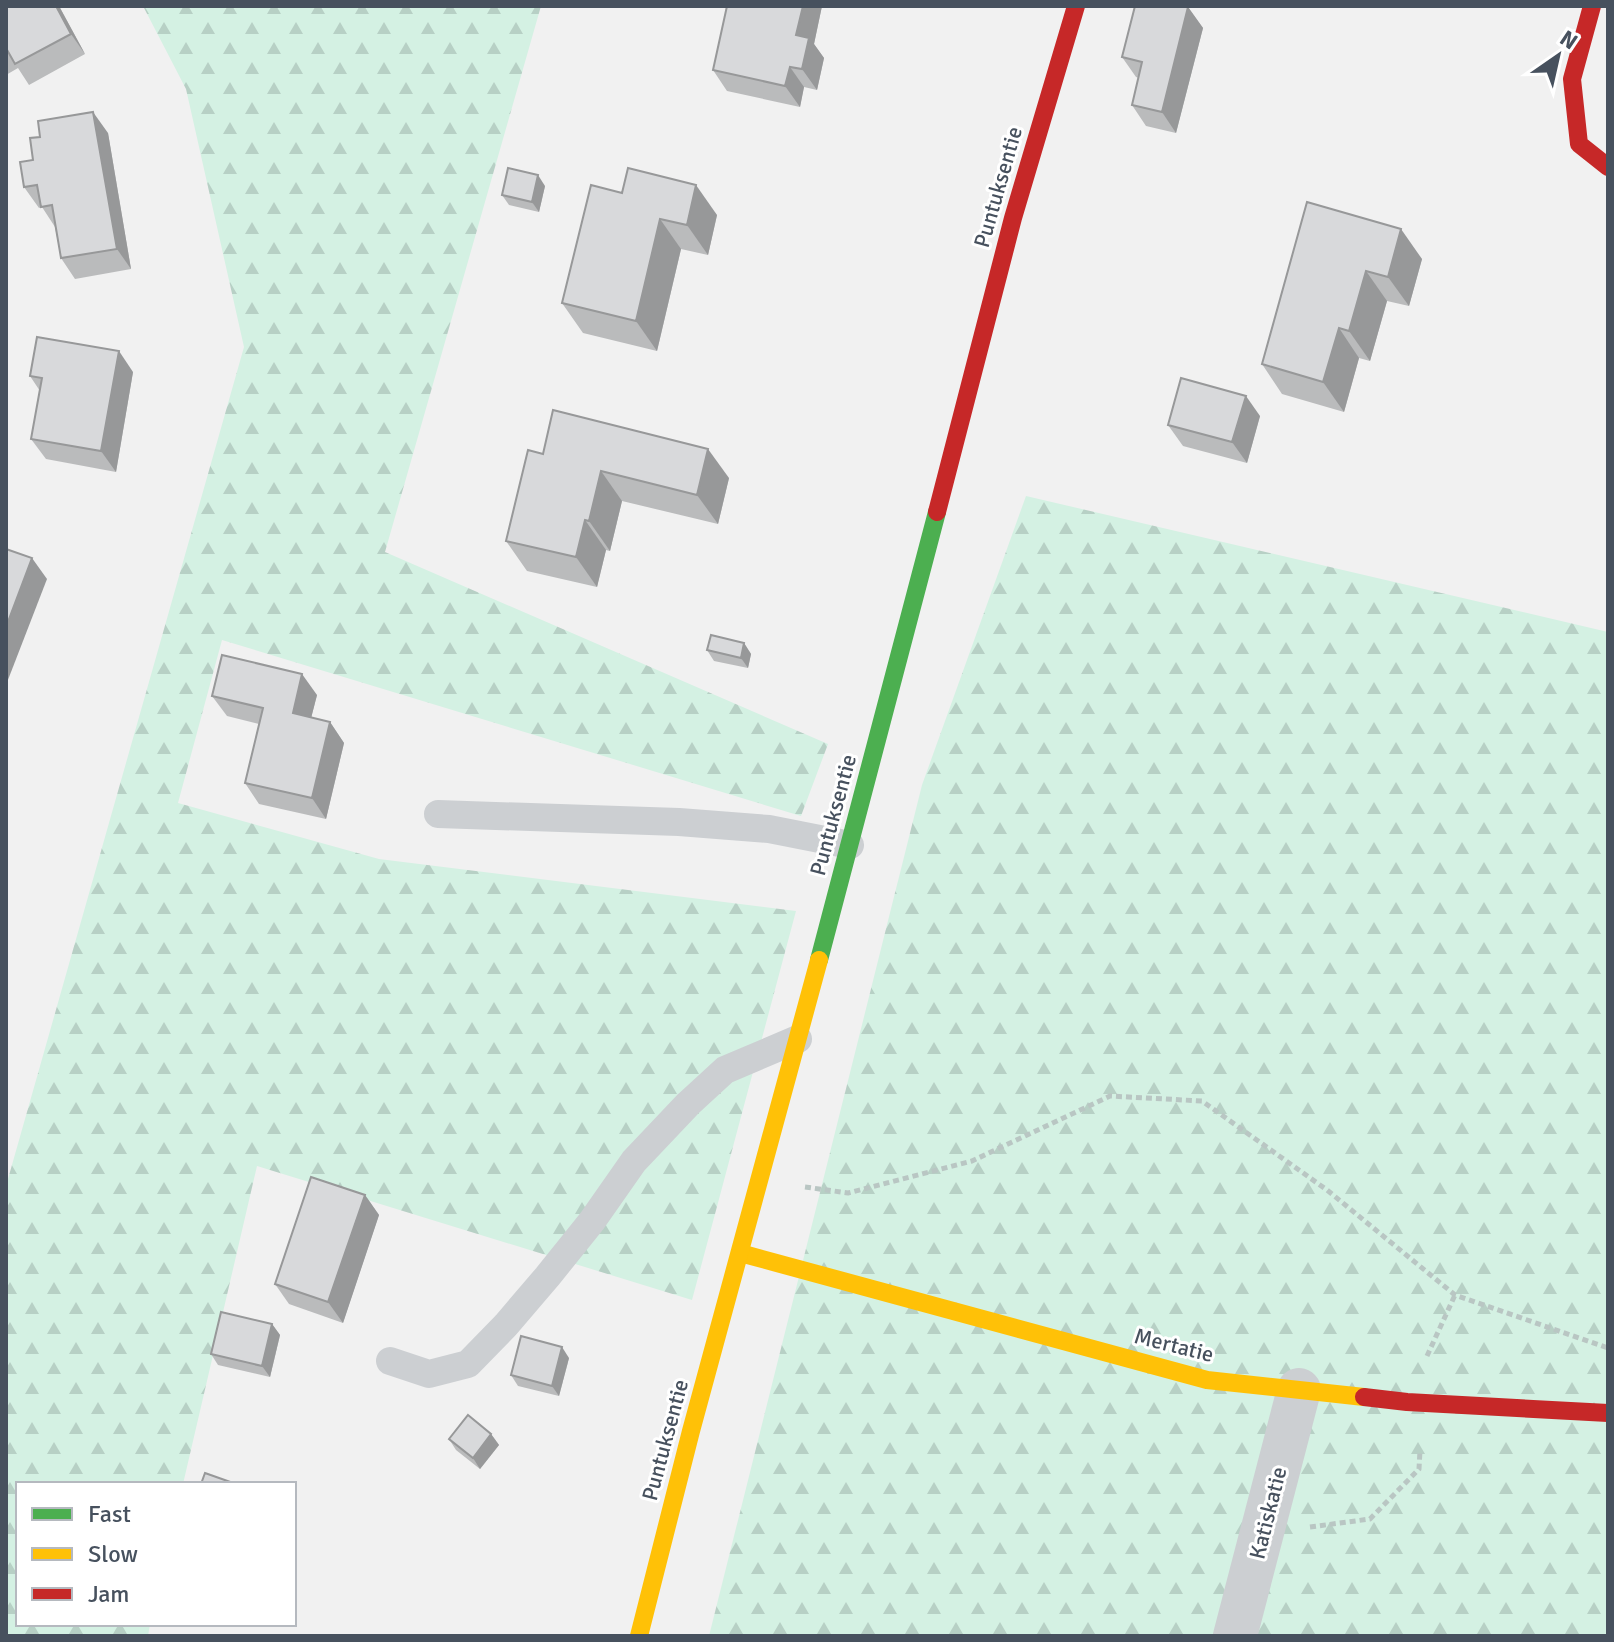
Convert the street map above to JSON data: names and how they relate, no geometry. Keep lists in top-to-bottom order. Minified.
{"streets":{"street":["Puntuksentie","Mertatie","Katiskatie"]},"crossings":[["Puntuksentie","Mertatie"],["Mertatie","Katiskatie"]],"legend":["Fast","Slow","Jam"],"north":"top right"}
